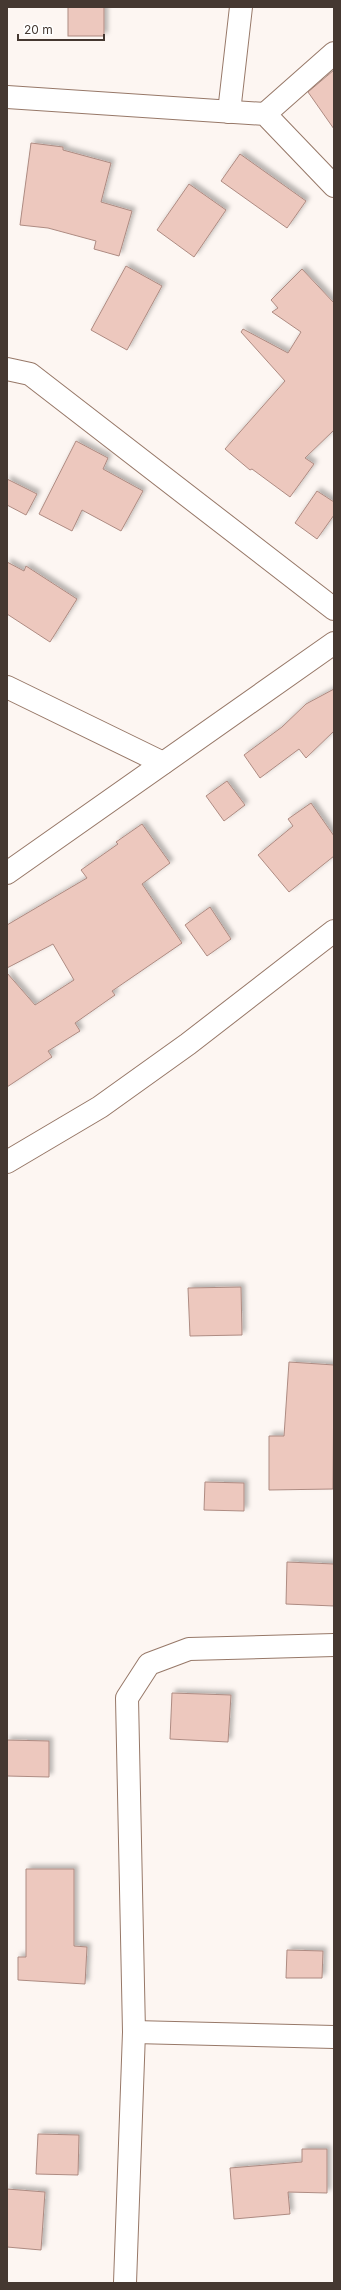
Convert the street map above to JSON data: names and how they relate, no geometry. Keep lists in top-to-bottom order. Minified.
{"scale_bar":"20 m"}
